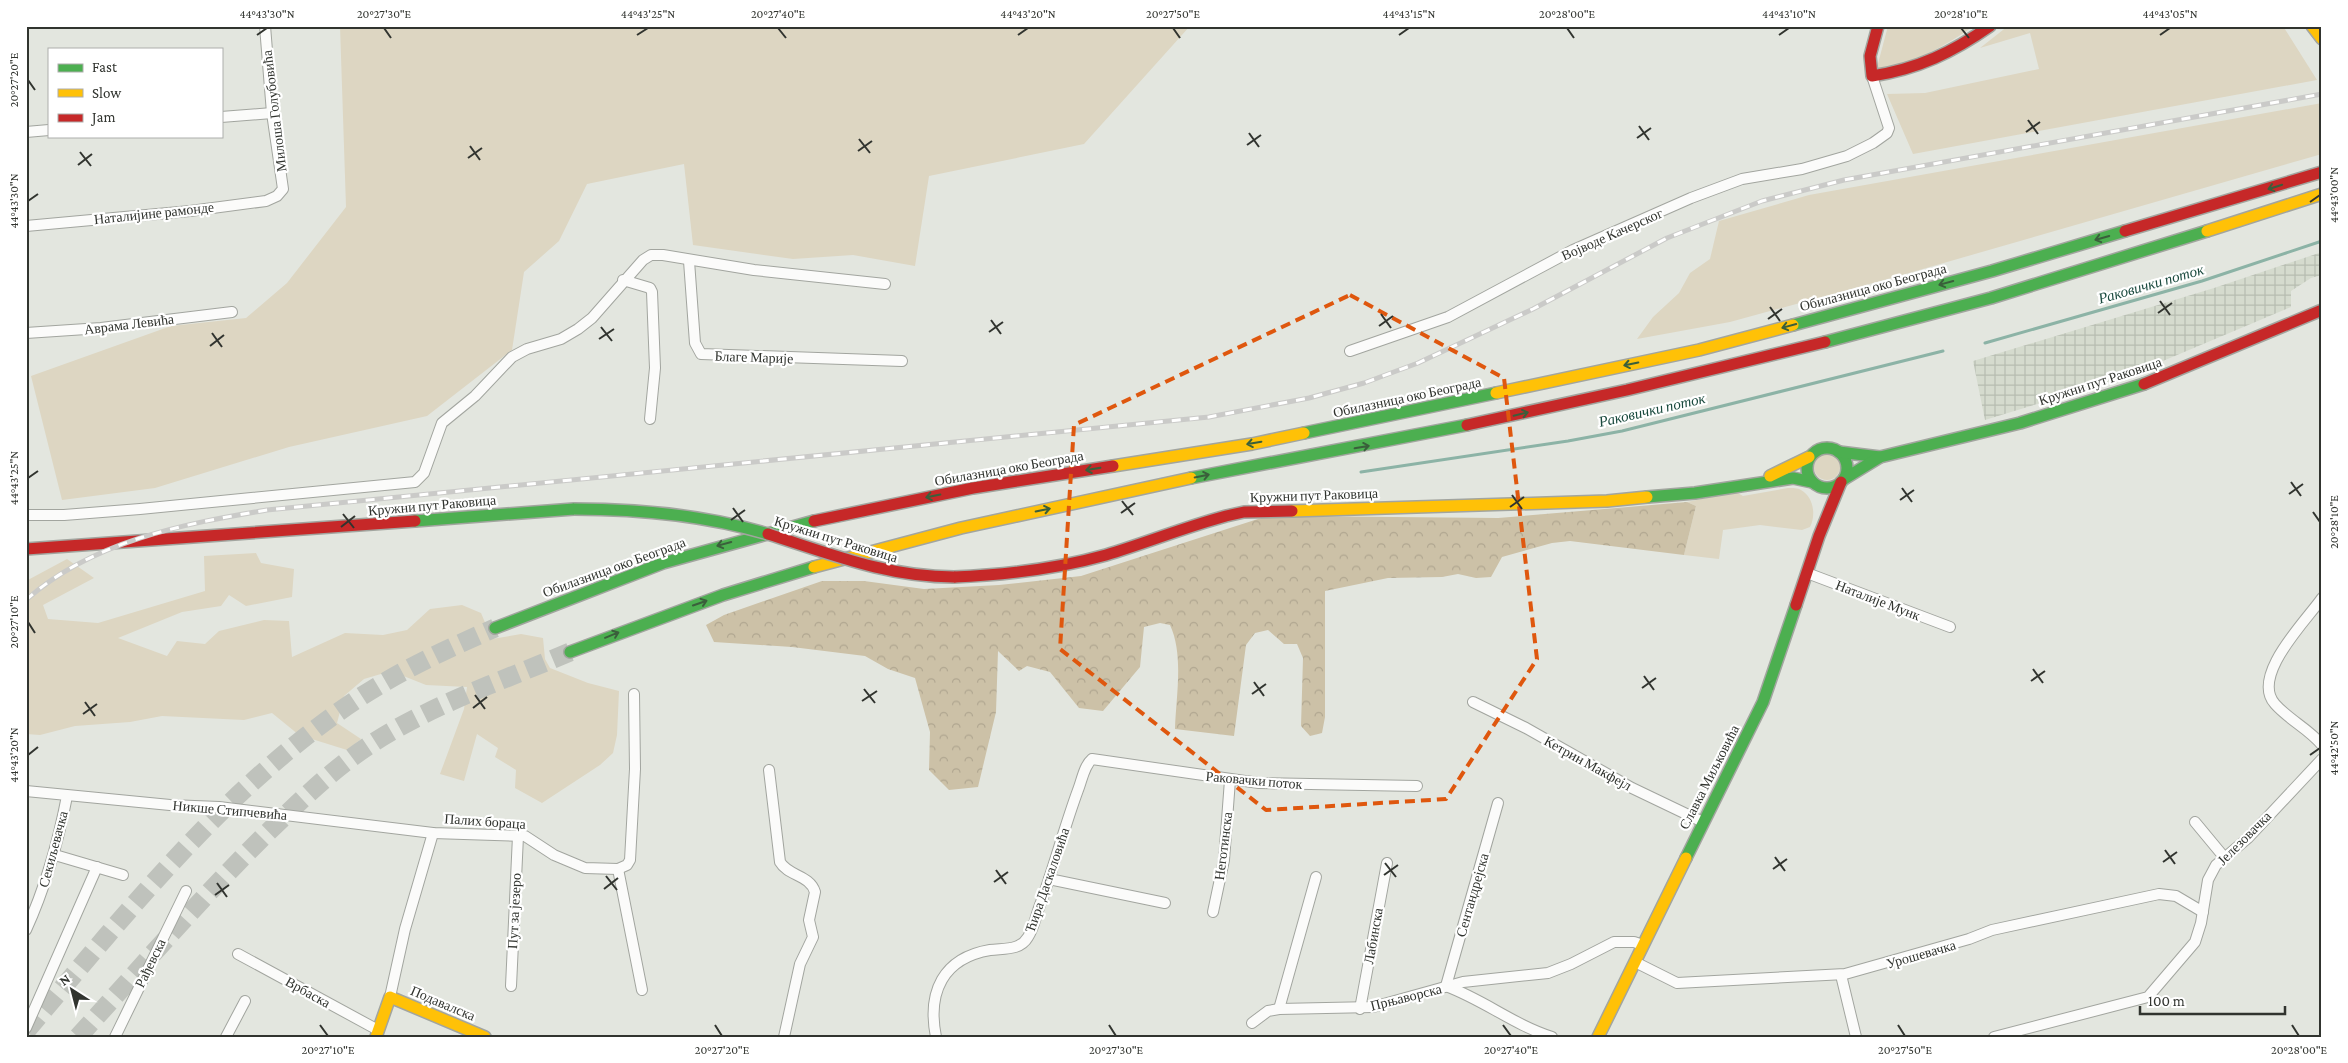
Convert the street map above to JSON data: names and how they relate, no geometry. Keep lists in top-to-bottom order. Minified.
{"streets":{"main road":["Обилазница око Београда","Кружни пут Раковица","Славка Миљковића","Палих бораца","Подавалска"],"street":["Милоша Голубовића","Наталијине рамонде","Војводе Качерског","Аврама Левића","Благе Марије","Наталије Мунк","Кетрин Макфејл","Раковачки поток","Никше Стипчевића","Јелезовачка","Неготинска","Секиљевачка","Ћира Даскаловића","Сентандрејска","Пут за језеро","Лабинска","Урошевачка","Рађевска","Врбаска","Прњаворска"]},"crossings":[["Милоша Голубовића","Наталијине рамонде"],["Кружни пут Раковица","Славка Миљковића"],["Наталије Мунк","Славка Миљковића"],["Кетрин Макфејл","Славка Миљковића"],["Славка Миљковића","Урошевачка"],["Раковачки поток","Неготинска"],["Раковачки поток","Ћира Даскаловића"],["Никше Стипчевића","Палих бораца"],["Никше Стипчевића","Секиљевачка"],["Палих бораца","Пут за језеро"],["Палих бораца","Врбаска"],["Палих бораца","Подавалска"],["Јелезовачка","Урошевачка"],["Сентандрејска","Прњаворска"],["Лабинска","Прњаворска"]],"water":["Раковички поток"],"legend":["Fast","Slow","Jam"],"scale_bar":"100 m","north":"top left","coordinates":["44°43'30\"N","20°27'30\"E","44°43'25\"N","20°27'40\"E","44°43'20\"N","20°27'50\"E","44°43'15\"N","20°28'00\"E","44°43'10\"N","20°28'10\"E","44°43'05\"N","20°27'20\"E","44°43'00\"N","20°27'10\"E","44°42'50\"N"]}
